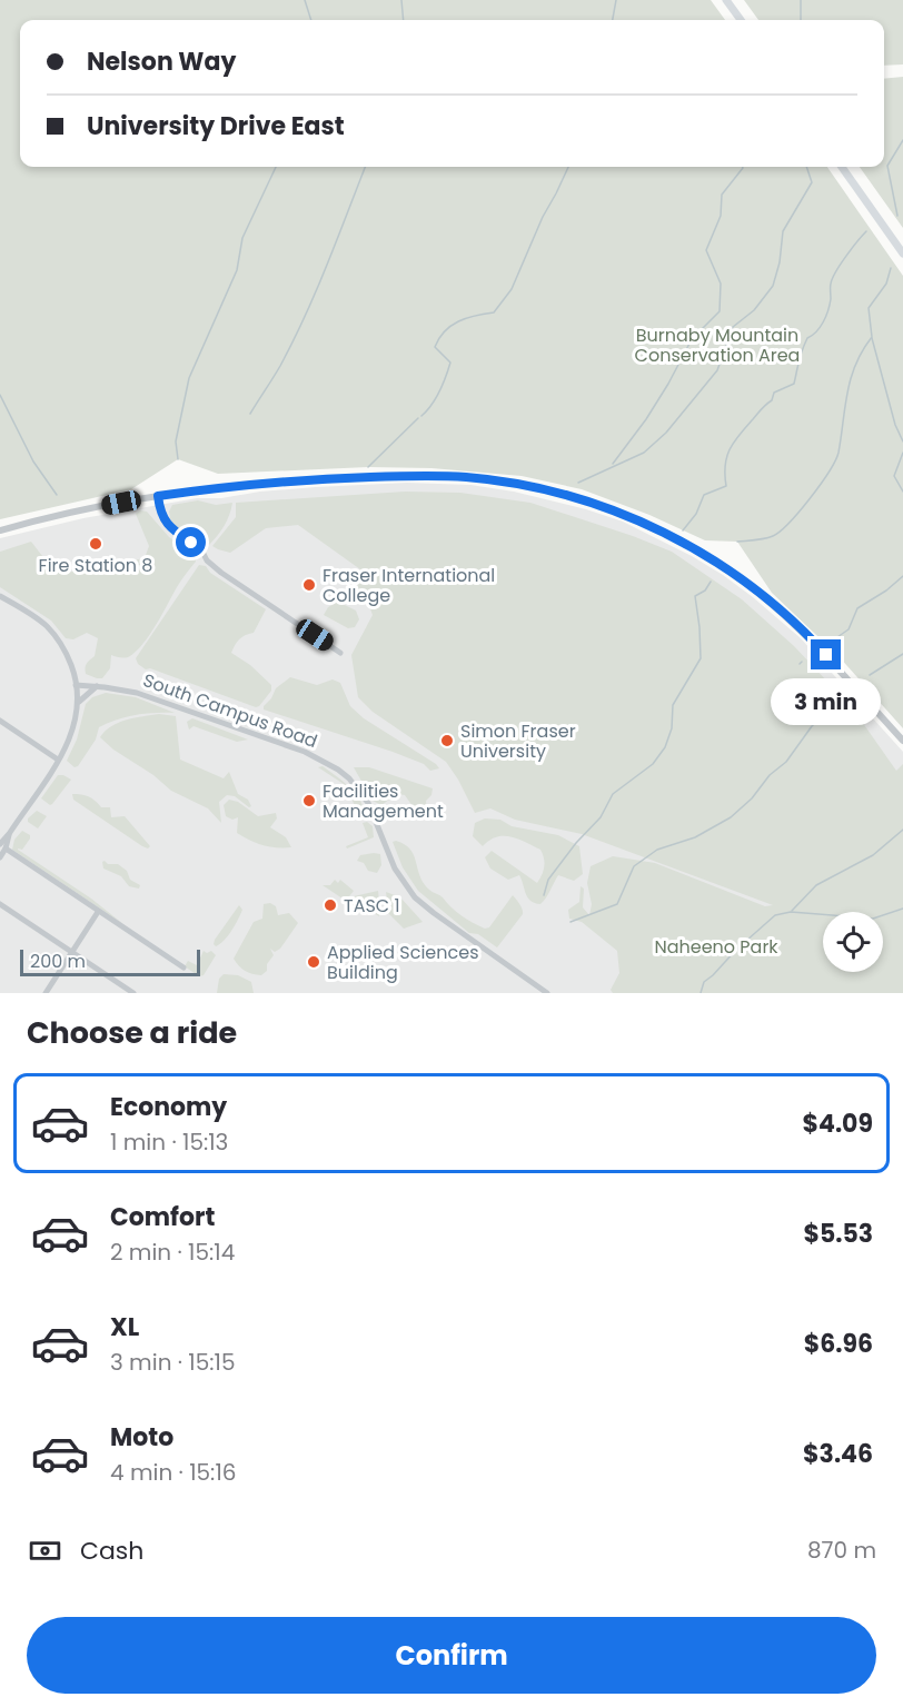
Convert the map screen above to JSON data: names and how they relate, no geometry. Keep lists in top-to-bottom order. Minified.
{"streets":{"street":["South Campus Road"]},"parks":["Burnaby Mountain Conservation Area","Naheeno Park"],"places":["Fire Station 8","Fraser International College","Simon Fraser University","Facilities Management","TASC 1","Applied Sciences Building"],"scale_bar":"200 m","page":{"banner":["Nelson Way","University Drive East"],"bubble":"3 min","scale":"200 m","heading":"Choose a ride","list":[{"name":"Economy","note":"1 min · 15:13","value":"$4.09"},{"name":"Comfort","note":"2 min · 15:14","value":"$5.53"},{"name":"XL","note":"3 min · 15:15","value":"$6.96"},{"name":"Moto","note":"4 min · 15:16","value":"$3.46"}],"pay":["Cash","870 m"],"buttons":"Confirm"}}
